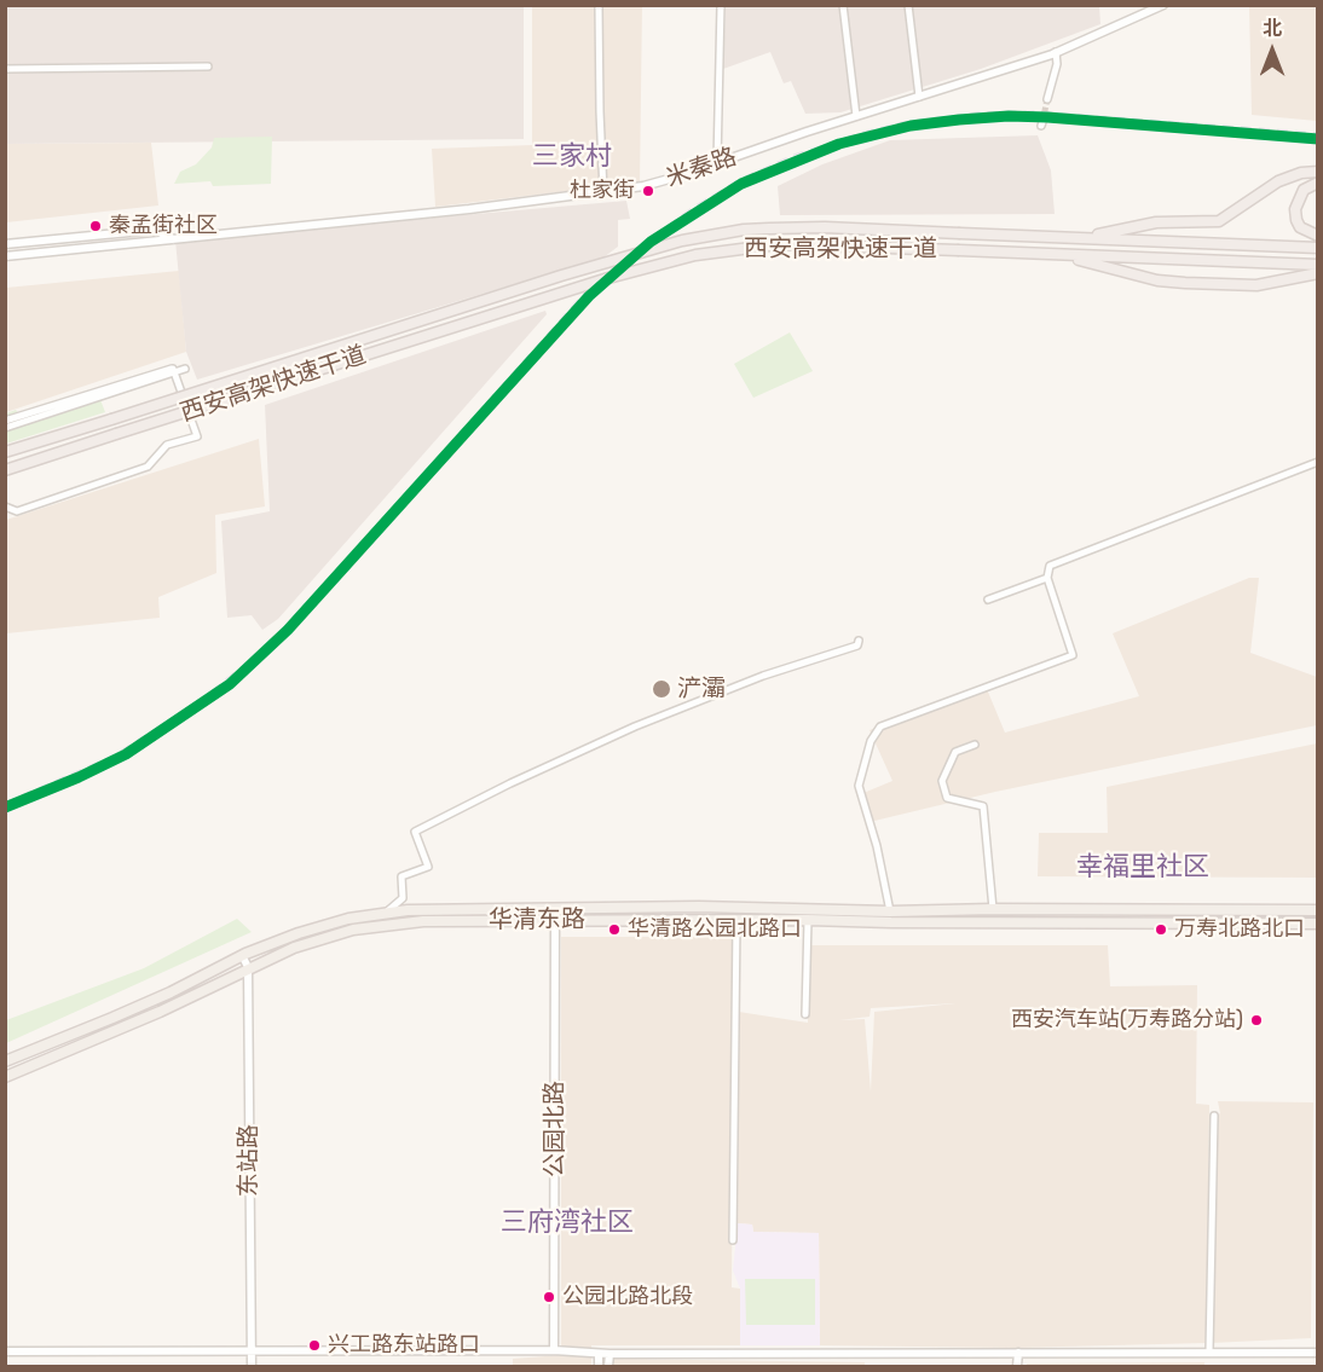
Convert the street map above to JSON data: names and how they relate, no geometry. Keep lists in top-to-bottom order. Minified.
{"streets":{"highway":["西安高架快速干道"],"main road":["华清东路"],"street":["米秦路","公园北路","东站路"]},"crossings":[["华清东路","公园北路"],["华清东路","东站路"]],"districts":["三家村","幸福里社区","三府湾社区"],"places":["杜家街","秦孟街社区","浐灞","华清路公园北路口","万寿北路北口","西安汽车站(万寿路分站)","公园北路北段","兴工路东站路口"],"north":"top"}
